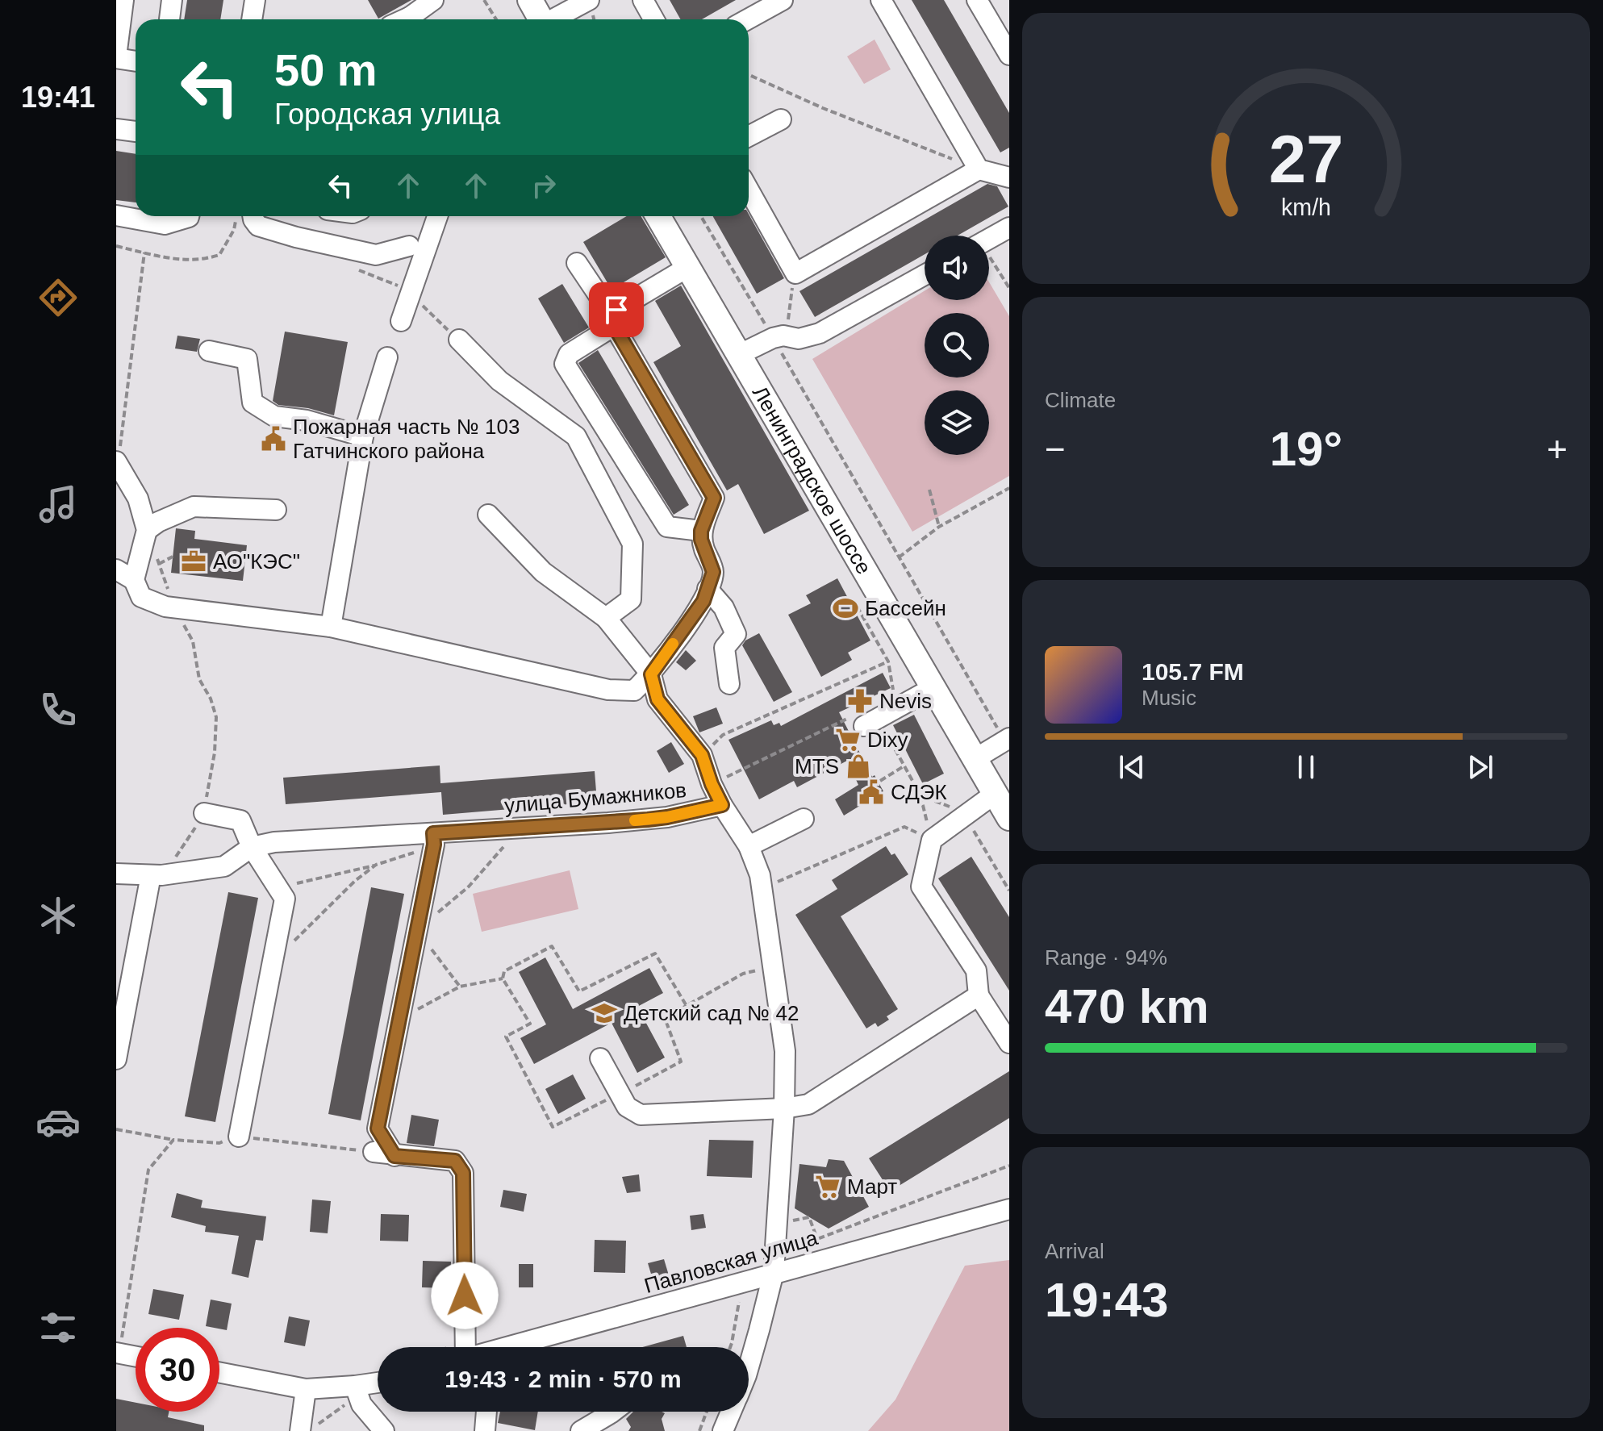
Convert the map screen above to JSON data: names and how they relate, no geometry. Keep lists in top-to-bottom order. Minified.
{"streets":{"main road":["Ленинградское шоссе"],"street":["улица Бумажников","Павловская улица"]},"places":{"public building":["Пожарная часть № 103 Гатчинского района","СДЭК"],"office":["АО\"КЭС\""],"sports":["Бассейн"],"pharmacy":["Nevis"],"supermarket":["Dixy","Март"],"shop":["MTS"],"school or university":["Детский сад № 42"]},"page":{"tabs":"19:41","turn":["50 m","Городская улица"],"tile":["Climate",["Range · 94%","470 km"],["Arrival","19:43"]],"heat":["−","19°","+"],"song":["105.7 FM","Music"],"limit":"30","trip":"19:43 · 2 min · 570 m","gauge":["27","km/h"]}}
